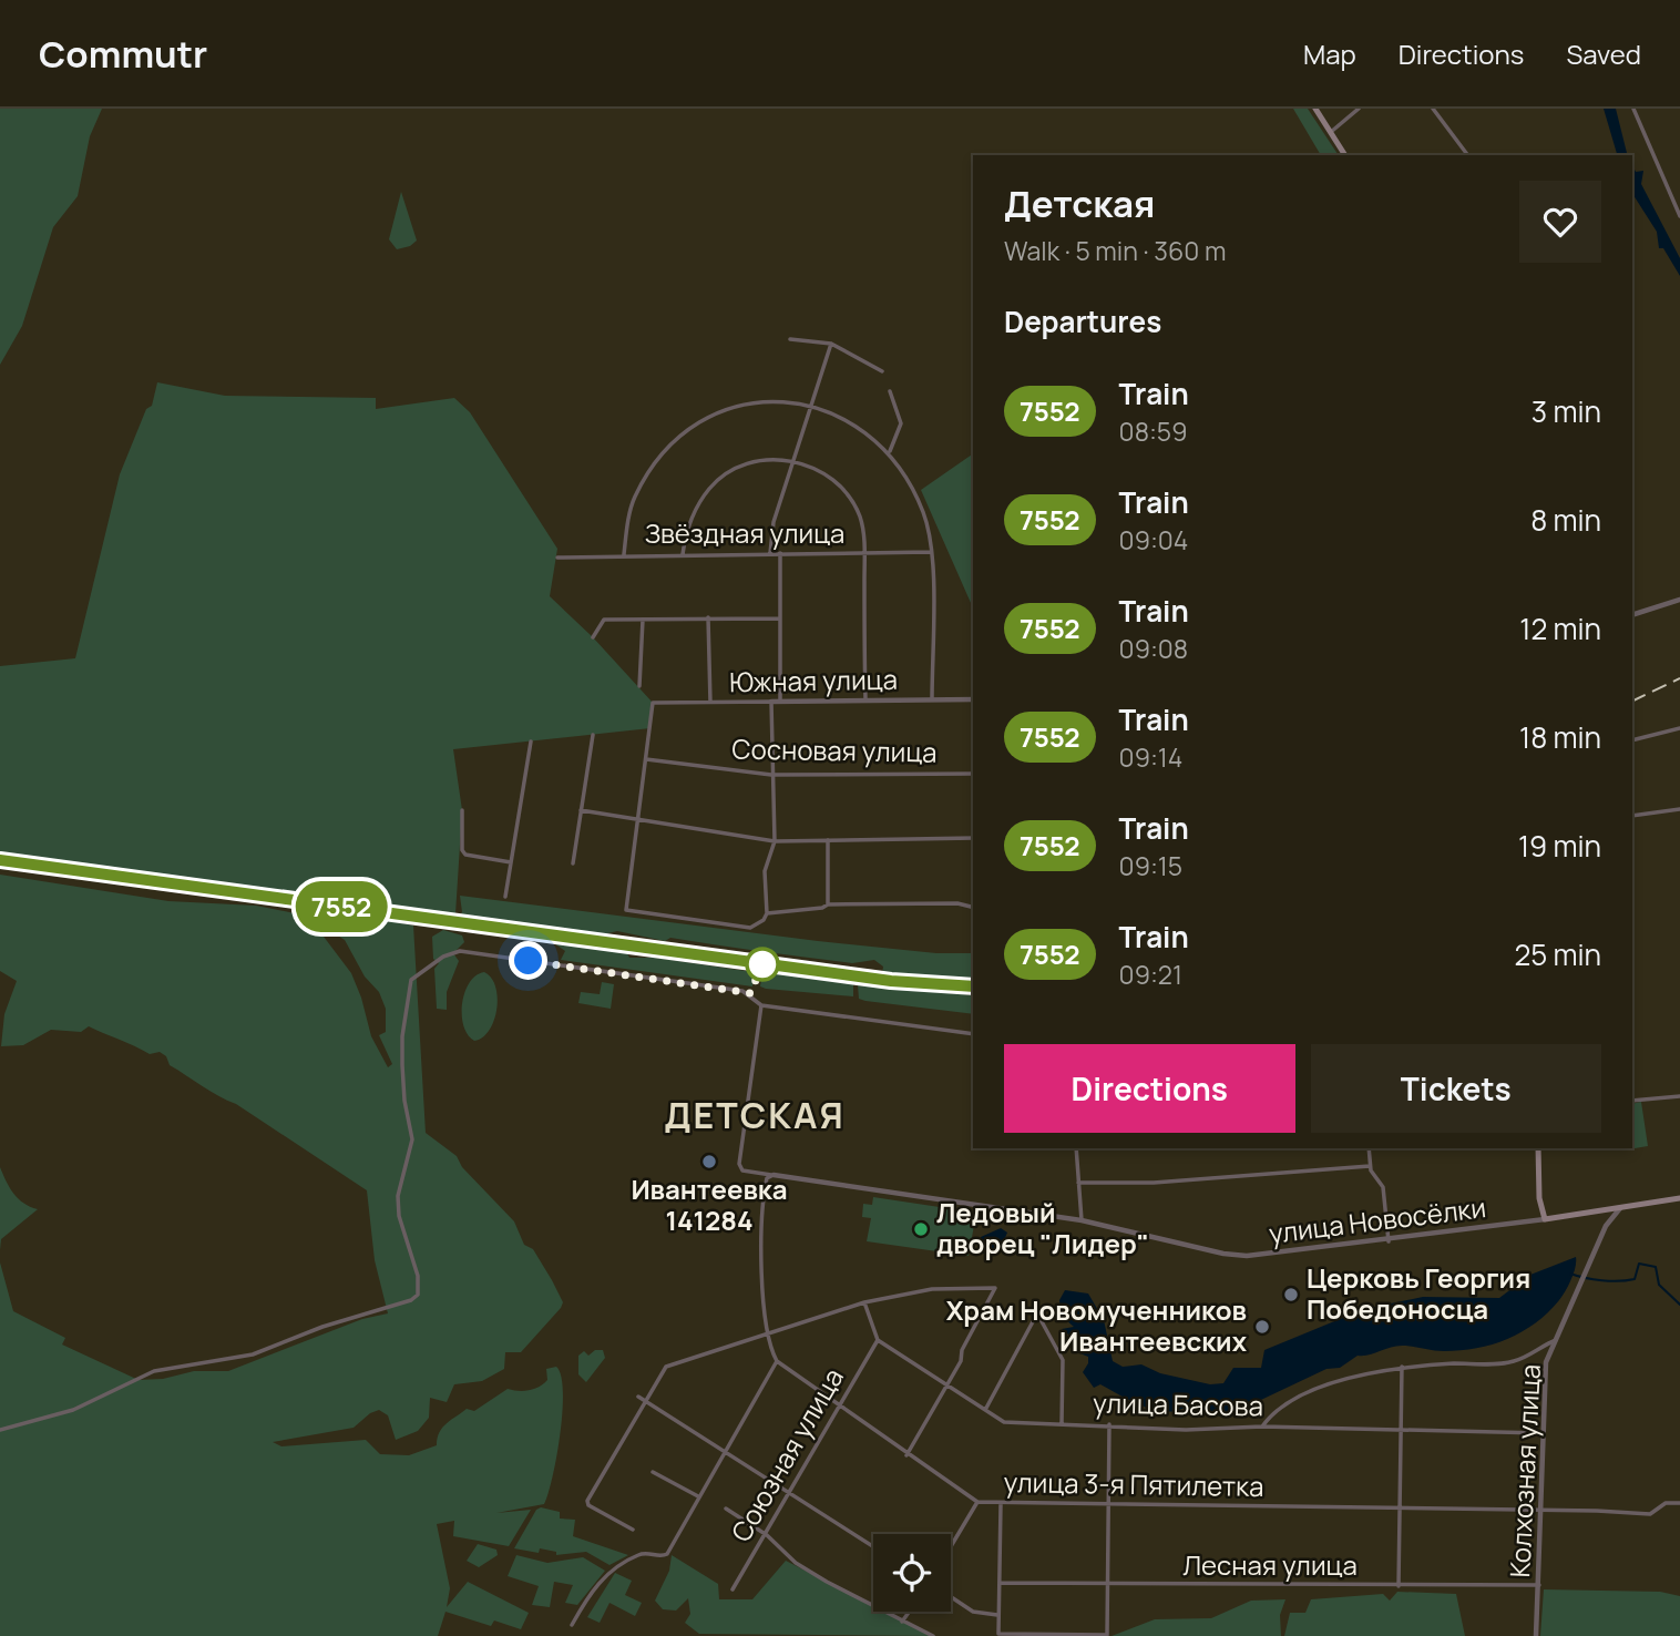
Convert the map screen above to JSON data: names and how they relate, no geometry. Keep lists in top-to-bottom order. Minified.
{"streets":{"main road":["улица Новосёлки"],"street":["Звёздная улица","Южная улица","Сосновая улица","улица Басова","Союзная улица","Колхозная улица","улица 3-я Пятилетка","Лесная улица"]},"crossings":[["Южная улица","Сосновая улица"],["улица Новосёлки","Колхозная улица"],["улица Басова","Союзная улица"],["улица Басова","Колхозная улица"],["Союзная улица","улица 3-я Пятилетка"],["Колхозная улица","улица 3-я Пятилетка"],["Колхозная улица","Лесная улица"]],"districts":["ДЕТСКАЯ"],"places":["Ивантеевка 141284","Ледовый дворец \"Лидер\"","Церковь Георгия Победоносца","Храм Новомученников Ивантеевских"],"page":{"header":"Commutr","nav":["Map","Directions","Saved"],"on_map":"7552","heading":[["Детская","Walk · 5 min · 360 m"],"Departures"],"list":[{"mark":"7552","name":"Train","note":"08:59","value":"3 min"},{"mark":"7552","name":"Train","note":"09:04","value":"8 min"},{"mark":"7552","name":"Train","note":"09:08","value":"12 min"},{"mark":"7552","name":"Train","note":"09:14","value":"18 min"},{"mark":"7552","name":"Train","note":"09:15","value":"19 min"},{"mark":"7552","name":"Train","note":"09:21","value":"25 min"}],"buttons":["Directions","Tickets"]}}
